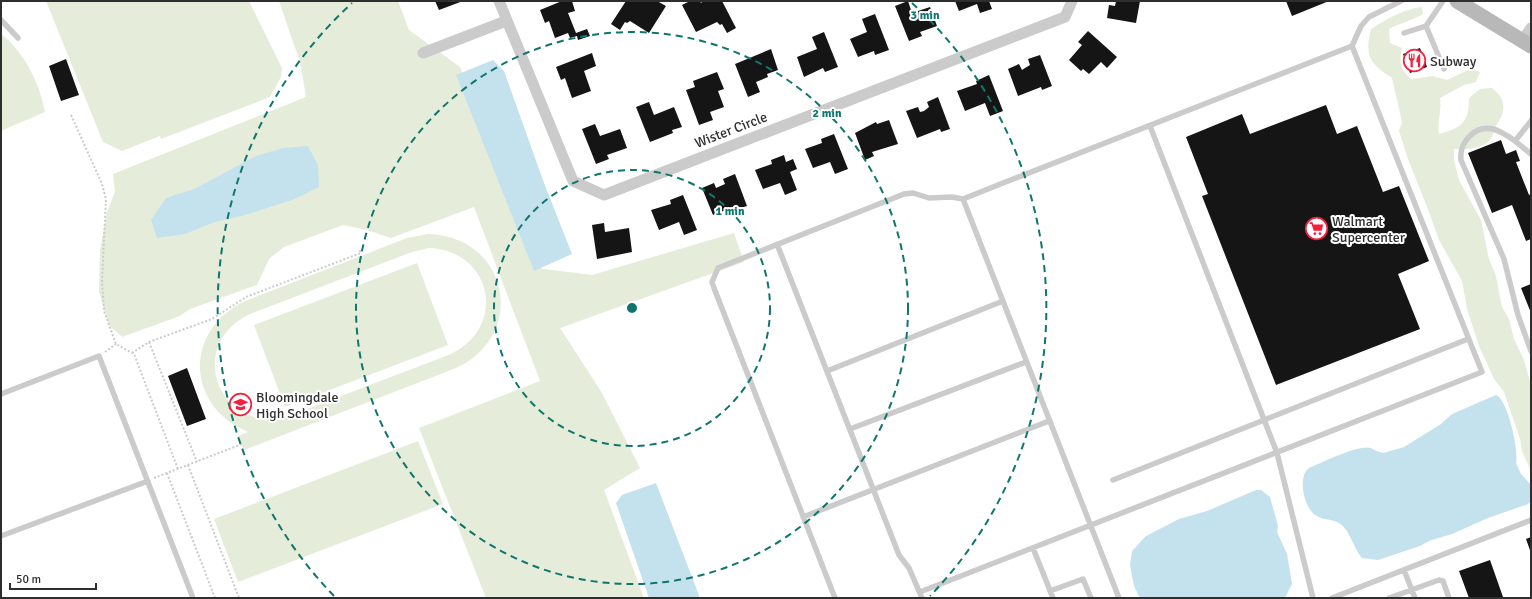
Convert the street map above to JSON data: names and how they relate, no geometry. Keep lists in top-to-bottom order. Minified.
{"streets":{"street":["Wister Circle"]},"places":{"restaurant":["Subway"],"supermarket":["Walmart Supercenter"],"school or university":["Bloomingdale High School"]},"scale_bar":"50 m","rings":["3 min","2 min","1 min"]}
